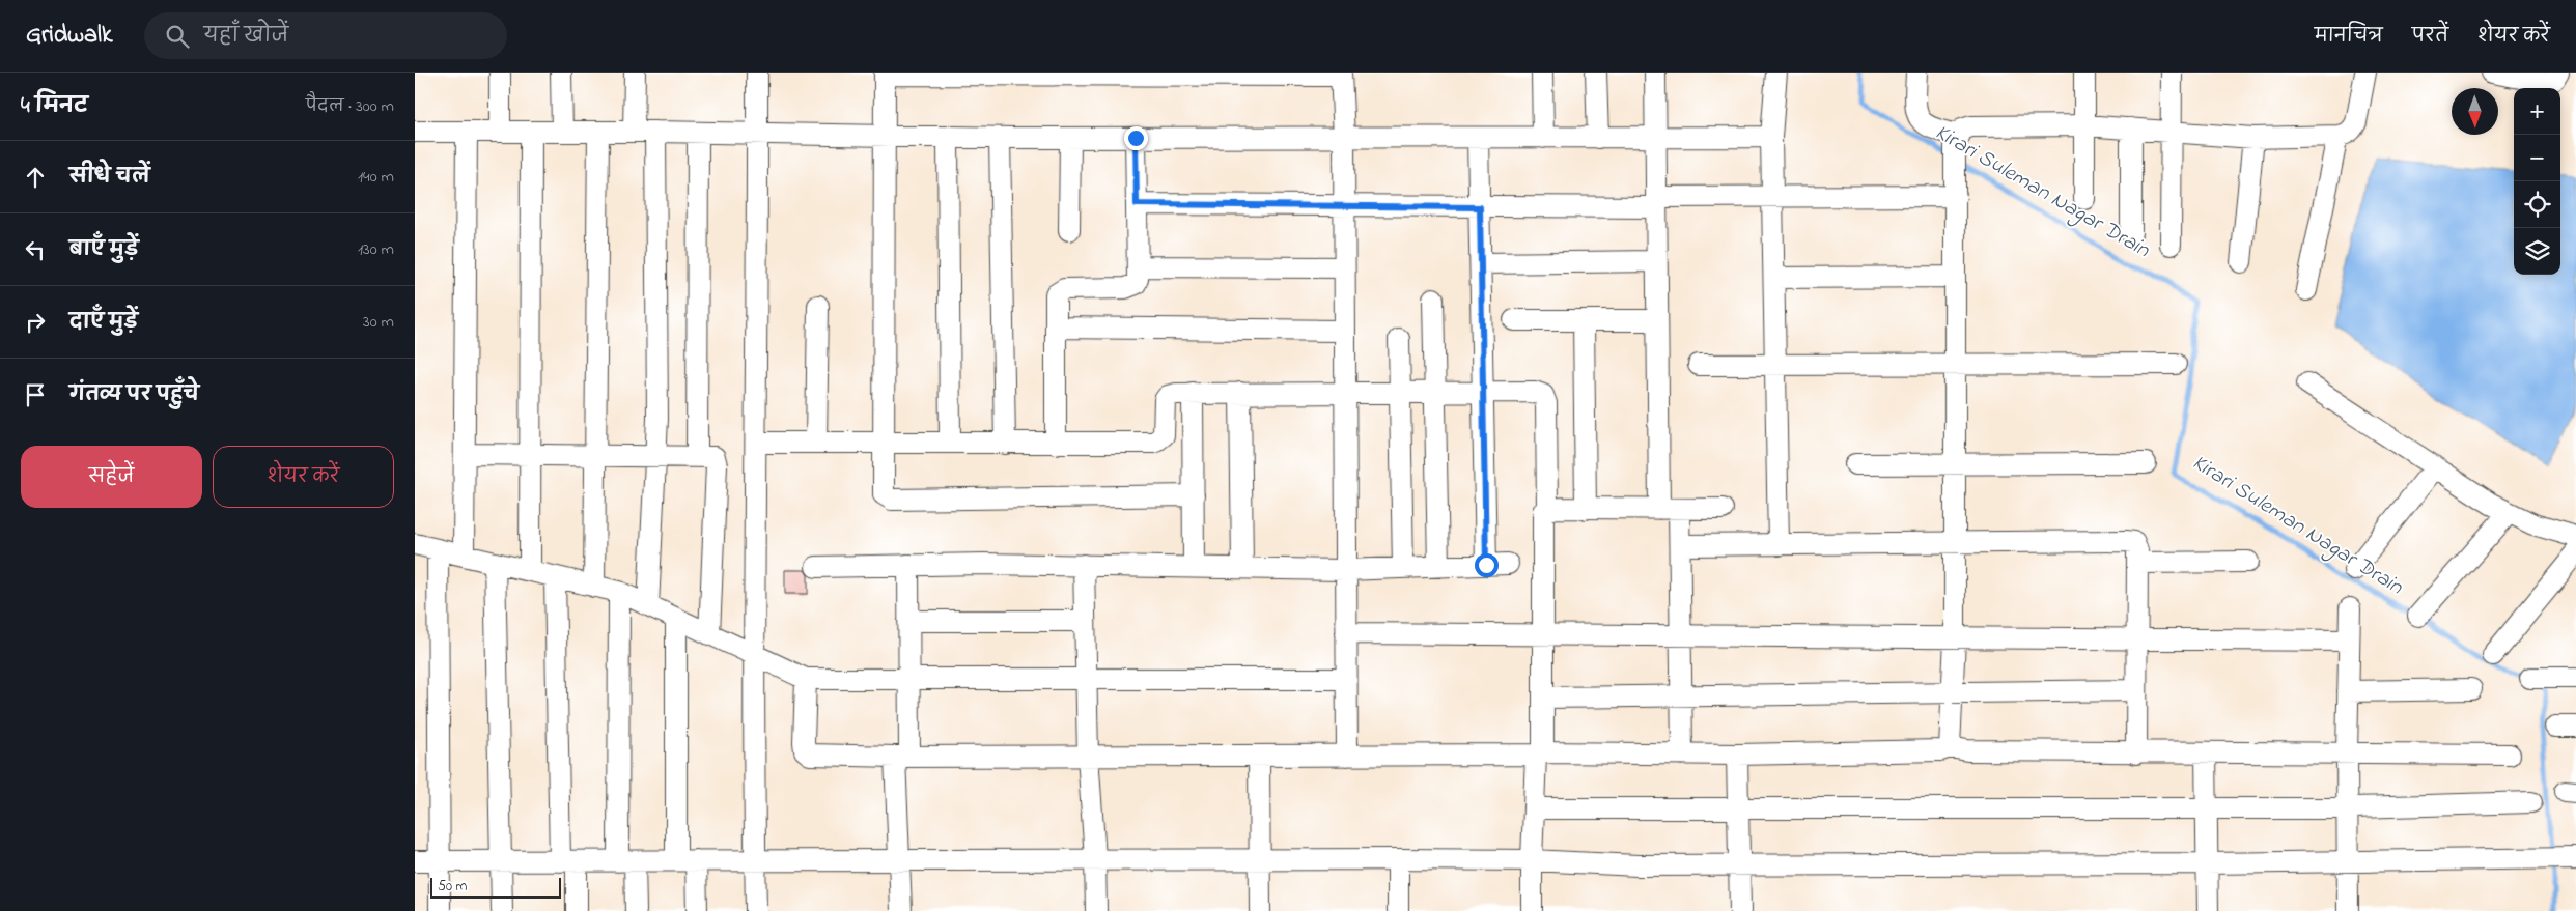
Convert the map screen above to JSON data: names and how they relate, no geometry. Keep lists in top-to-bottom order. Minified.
{"water":["Kirari Suleman Nagar Drain"],"scale_bar":"50 m","north":"bottom","page":{"header":"Gridwalk","search":"यहाँ खोजें","nav":["मानचित्र","परतें","शेयर करें"],"heading":["4 मिनट","पैदल · 300 m"],"map_buttons":["+","−"],"list":[["सीधे चलें","140 m"],["बाएँ मुड़ें","130 m"],["दाएँ मुड़ें","30 m"],"गंतव्य पर पहुँचे"],"buttons":["सहेजें","शेयर करें"],"scale":"50 m"}}
